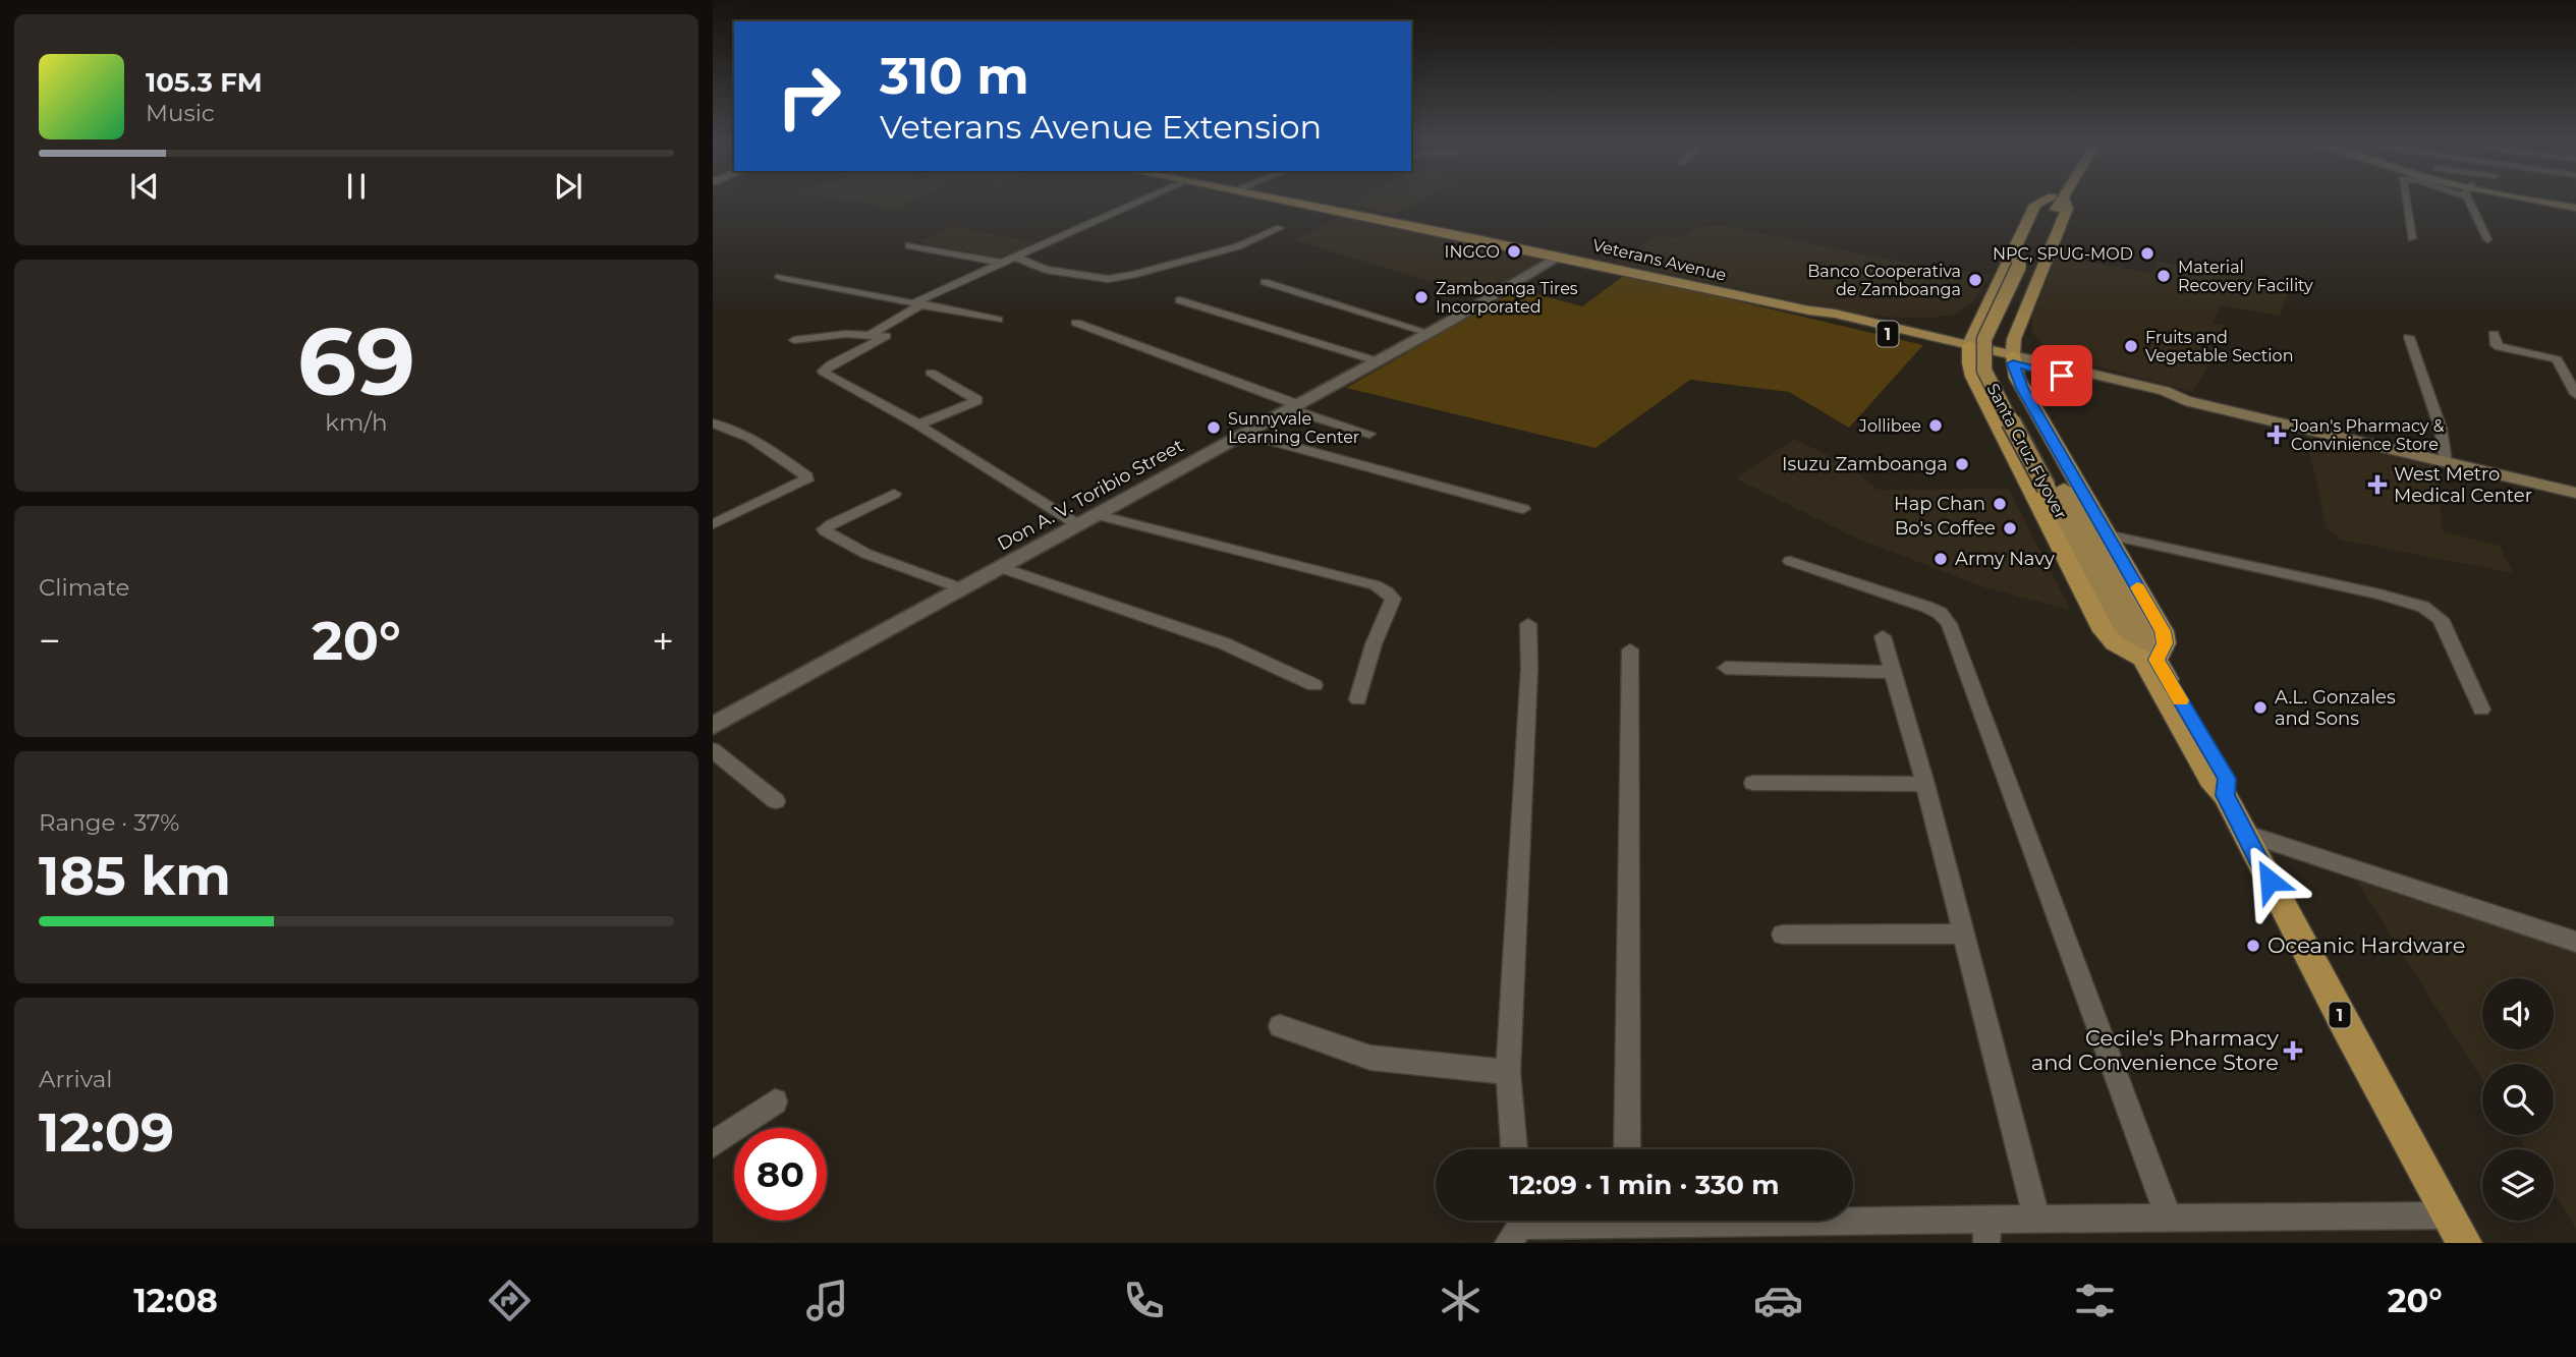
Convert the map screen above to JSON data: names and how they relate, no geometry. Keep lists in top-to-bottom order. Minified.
{"streets":{"highway":["1"],"main road":["Veterans Avenue","Santa Cruz Flyover"],"street":["Don A. V. Toribio Street"]},"crossings":[["Veterans Avenue","1"],["Veterans Avenue","Don A. V. Toribio Street"]],"places":{"other":["INGCO","NPC, SPUG-MOD","Material Recovery Facility","Banco Cooperativa de Zamboanga","Zamboanga Tires Incorporated","Fruits and Vegetable Section","Jollibee","Sunnyvale Learning Center","Isuzu Zamboanga","Hap Chan","Bo's Coffee","Army Navy","A.L. Gonzales and Sons","Oceanic Hardware"],"health":["Joan's Pharmacy & Convinience Store","West Metro Medical Center","Cecile's Pharmacy and Convenience Store"]},"page":{"turn":["310 m","Veterans Avenue Extension"],"song":["105.3 FM","Music"],"tile":[["69","km/h"],"Climate",["Range · 37%","185 km"],["Arrival","12:09"]],"heat":["−","20°","+"],"limit":"80","trip":"12:09 · 1 min · 330 m","tabs":["12:08","20°"]}}
